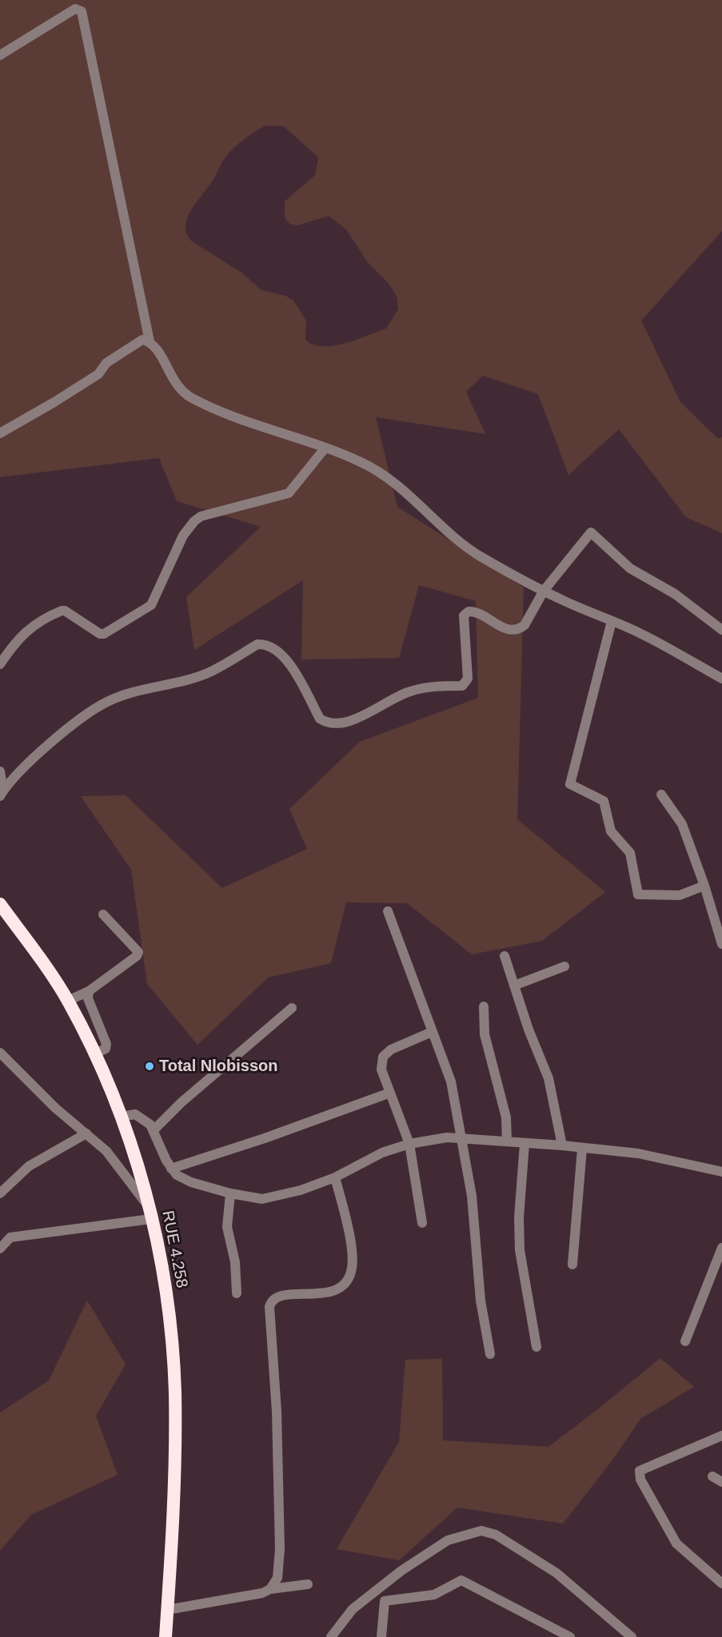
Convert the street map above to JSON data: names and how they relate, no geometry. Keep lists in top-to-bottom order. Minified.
{"streets":{"highway":["RUE 4.258"]},"places":["Total Nlobisson"]}
